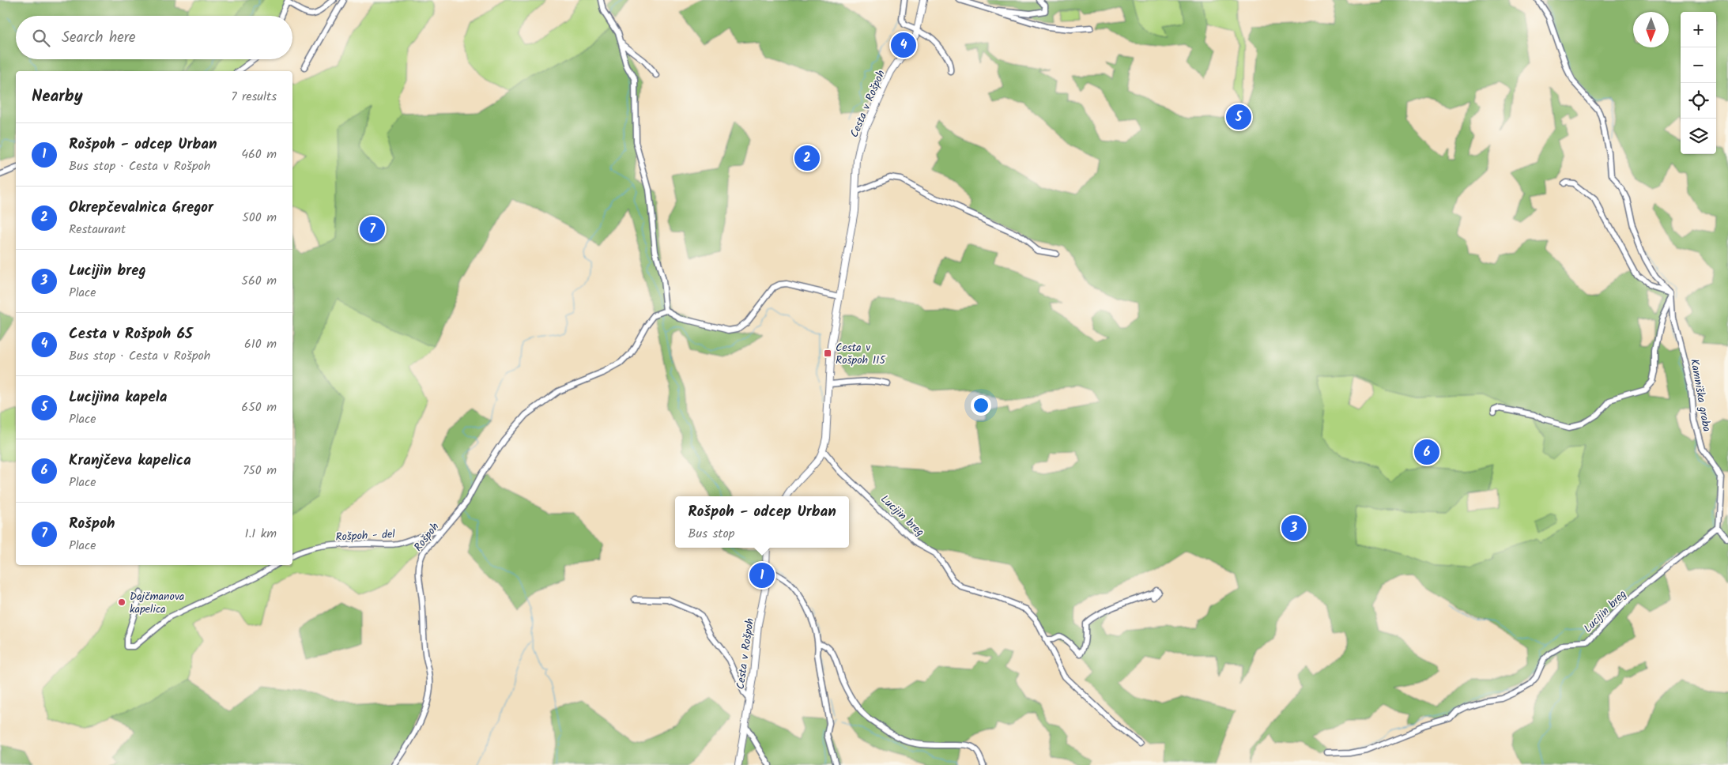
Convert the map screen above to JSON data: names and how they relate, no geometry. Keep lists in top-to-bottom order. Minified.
{"streets":{"street":["Cesta v Rošpoh","Kamniška graba","Lucijin breg","Rošpoh - del","Rošpoh"]},"crossings":[["Cesta v Rošpoh","Lucijin breg"],["Kamniška graba","Lucijin breg"],["Rošpoh - del","Rošpoh"]],"places":{"transit":["Cesta v Rošpoh 115"],"other":["Dajčmanova kapelica"]},"north":"bottom","page":{"map_buttons":["+","−"],"search":"Search here","pins":["4","5","2","7","6","3","1"],"heading":["Nearby","7 results"],"list":[{"mark":"1","name":"Rošpoh - odcep Urban","note":"Bus stop · Cesta v Rošpoh","value":"460 m"},{"mark":"2","name":"Okrepčevalnica Gregor","note":"Restaurant","value":"500 m"},{"mark":"3","name":"Lucijin breg","note":"Place","value":"560 m"},{"mark":"4","name":"Cesta v Rošpoh 65","note":"Bus stop · Cesta v Rošpoh","value":"610 m"},{"mark":"5","name":"Lucijina kapela","note":"Place","value":"650 m"},{"mark":"6","name":"Kranjčeva kapelica","note":"Place","value":"750 m"},{"mark":"7","name":"Rošpoh","note":"Place","value":"1.1 km"}],"popup":["Rošpoh - odcep Urban","Bus stop"]}}
